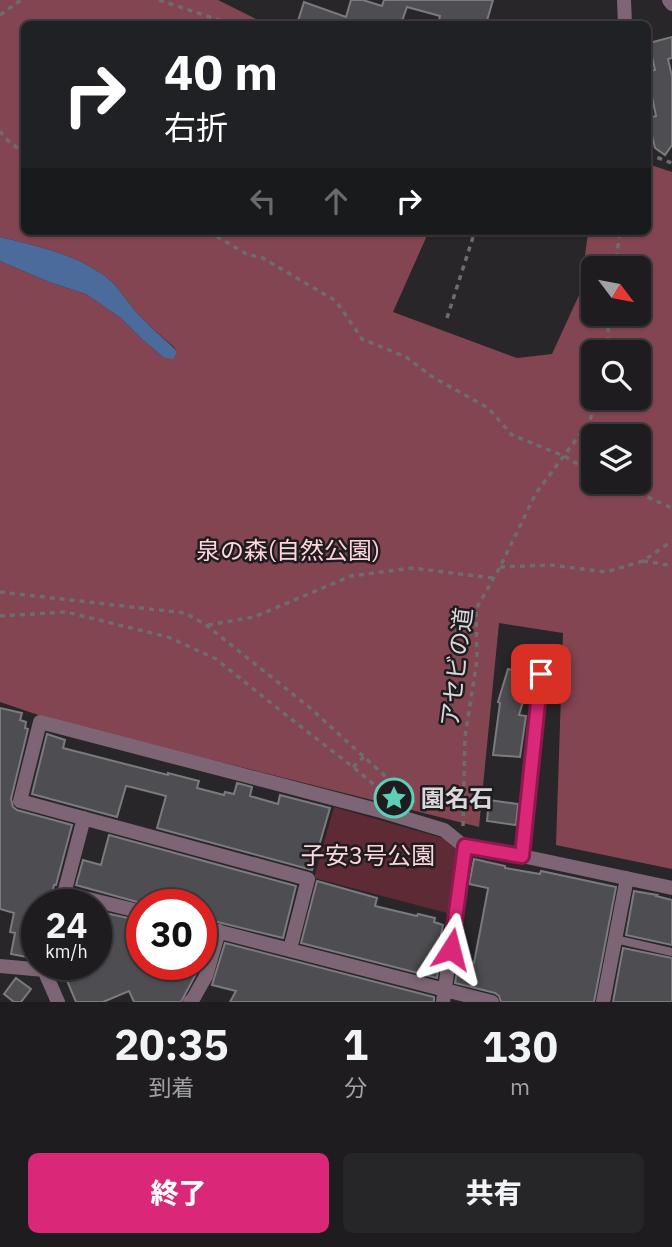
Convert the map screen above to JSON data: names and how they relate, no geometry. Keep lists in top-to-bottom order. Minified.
{"streets":{"path":["アセビの道"]},"parks":["泉の森(自然公園)","子安3号公園"],"places":{"place":["園名石"]},"north":"bottom right","page":{"turn":["40 m","右折"],"speed":"24 km/h","limit":"30","eta":["20:35","到着","1","分","130","m"],"buttons":["終了","共有"]}}
